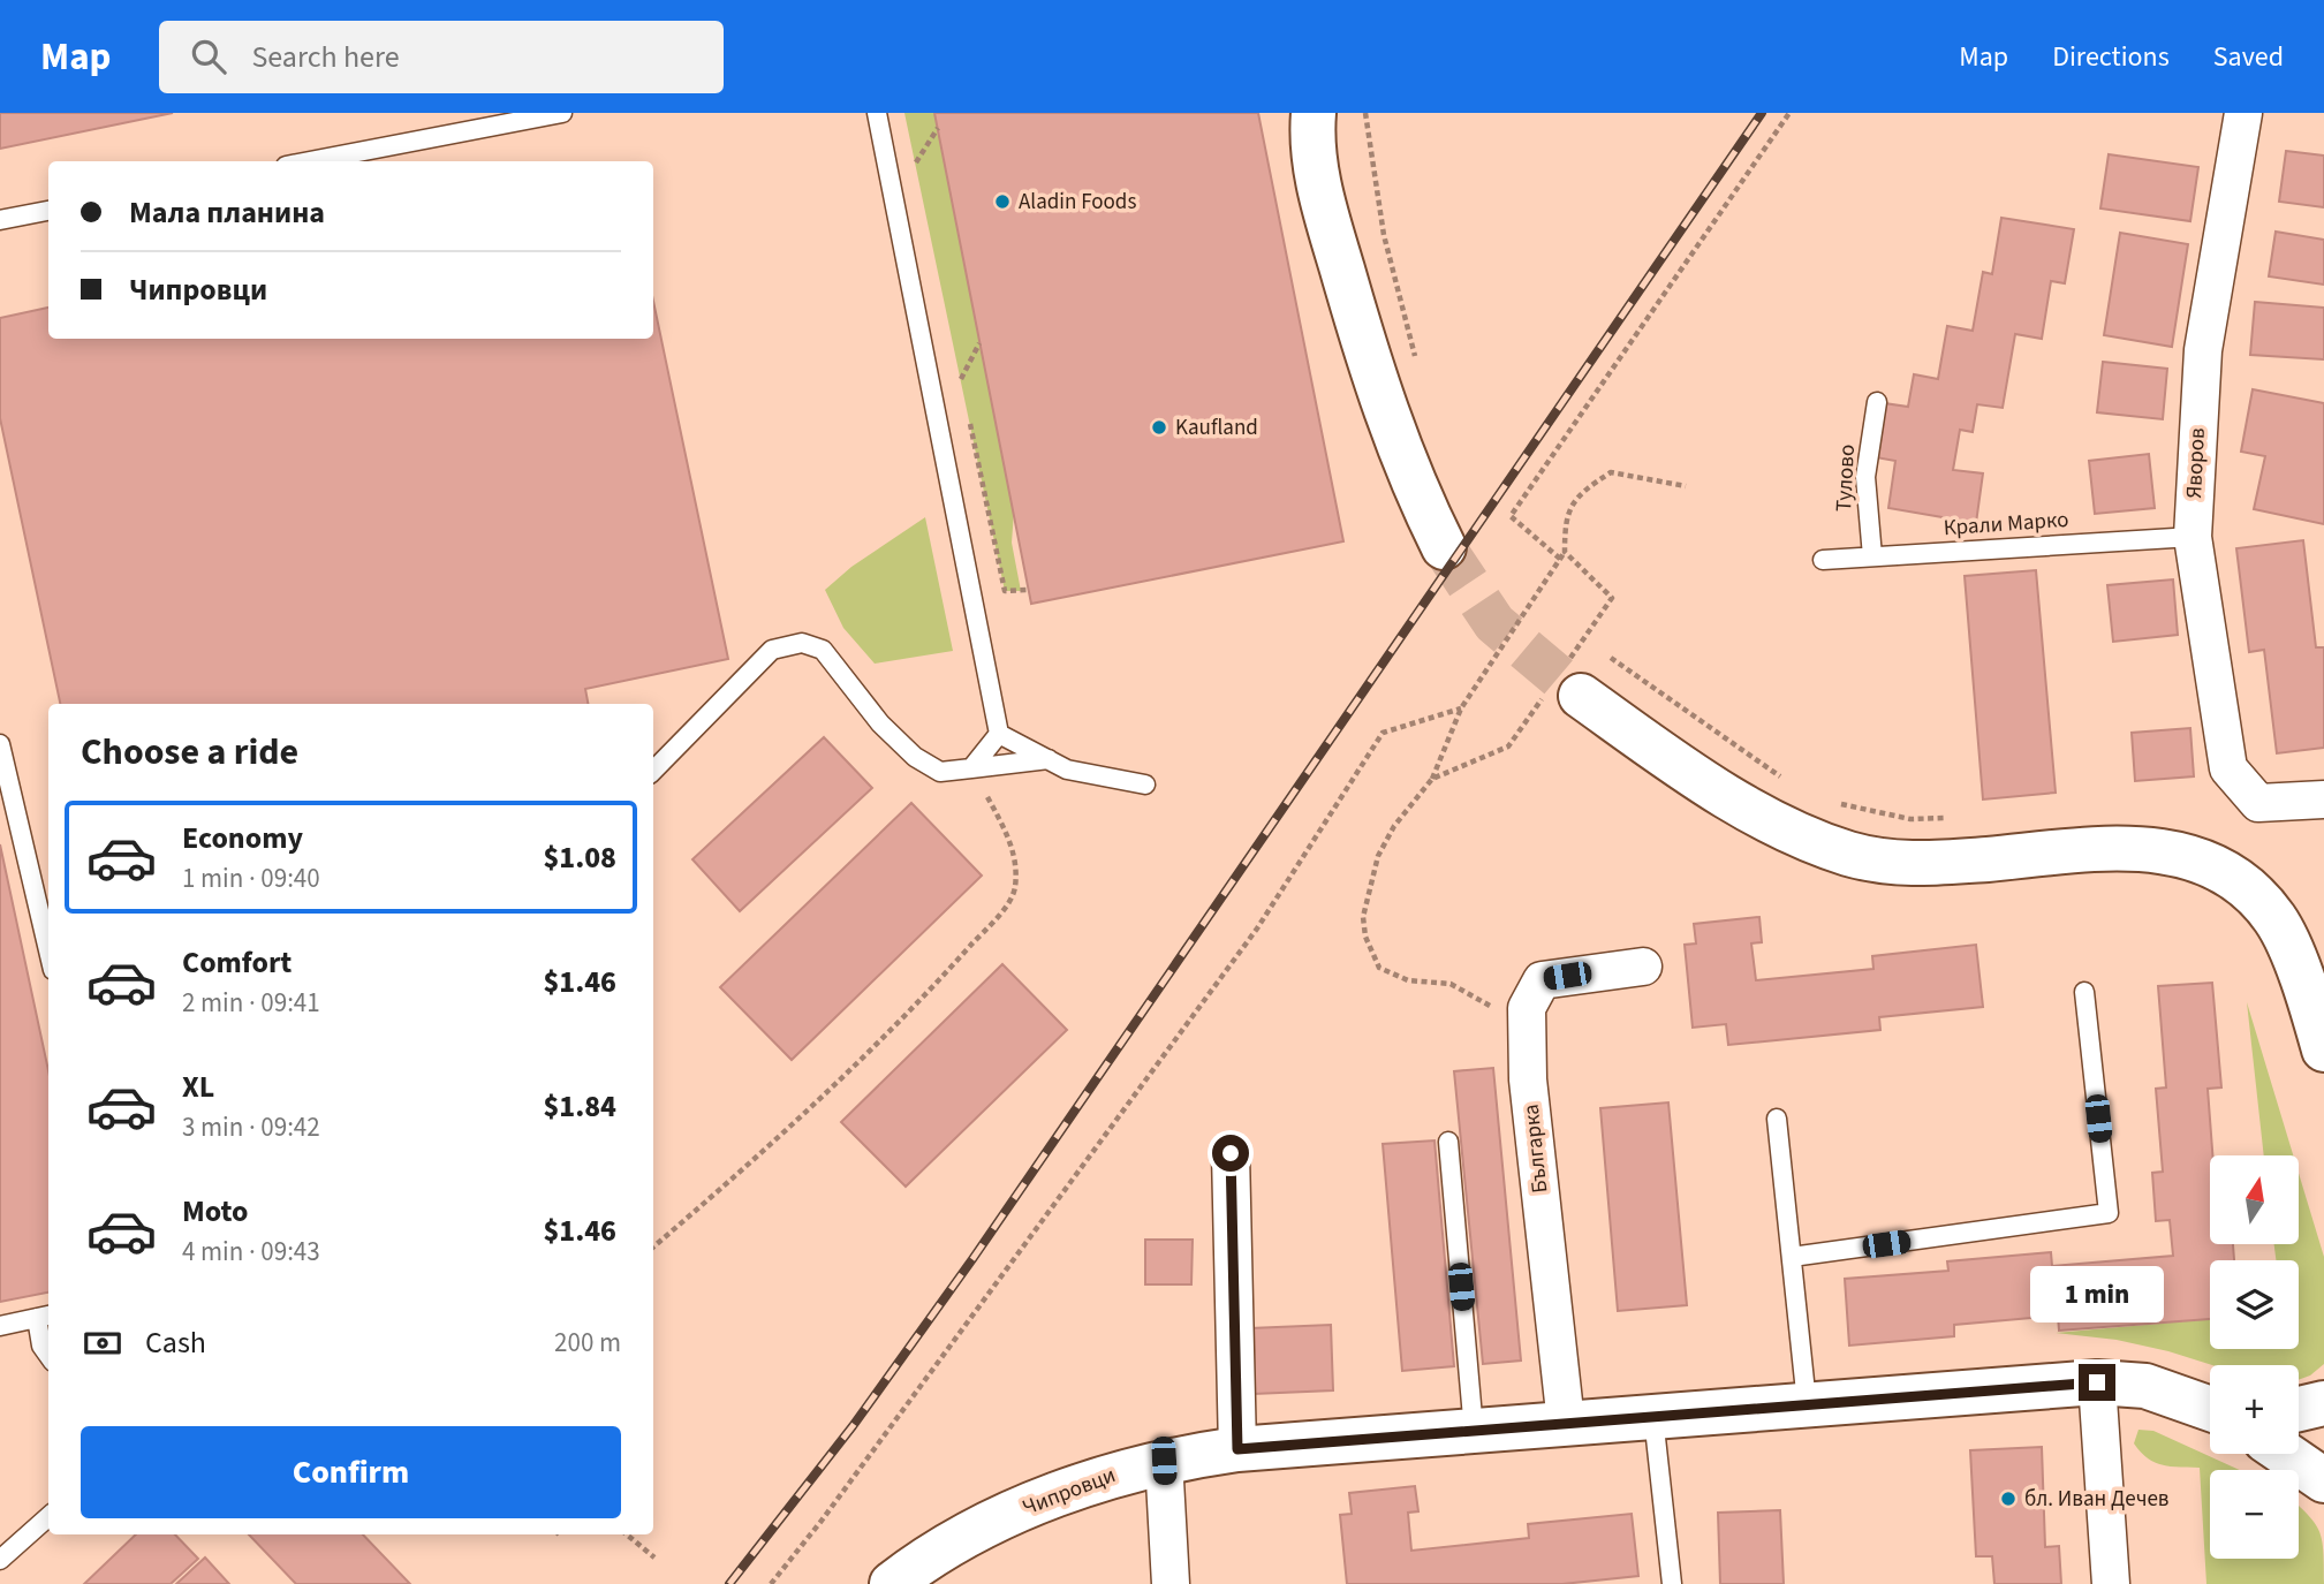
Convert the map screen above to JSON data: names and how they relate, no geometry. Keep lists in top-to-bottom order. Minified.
{"streets":{"street":["Яворов","Българка","Чипровци"],"lane":["Тулово","Крали Марко"]},"crossings":[["Яворов","Крали Марко"],["Тулово","Крали Марко"],["Българка","Чипровци"]],"places":["Aladin Foods","Kaufland","бл. Иван Дечев"],"north":"top","page":{"header":"Map","search":"Search here","nav":["Map","Directions","Saved"],"banner":["Мала планина","Чипровци"],"heading":"Choose a ride","list":[{"name":"Economy","note":"1 min · 09:40","value":"$1.08"},{"name":"Comfort","note":"2 min · 09:41","value":"$1.46"},{"name":"XL","note":"3 min · 09:42","value":"$1.84"},{"name":"Moto","note":"4 min · 09:43","value":"$1.46"}],"map_buttons":["+","−"],"bubble":"1 min","pay":["Cash","200 m"],"buttons":"Confirm"}}
